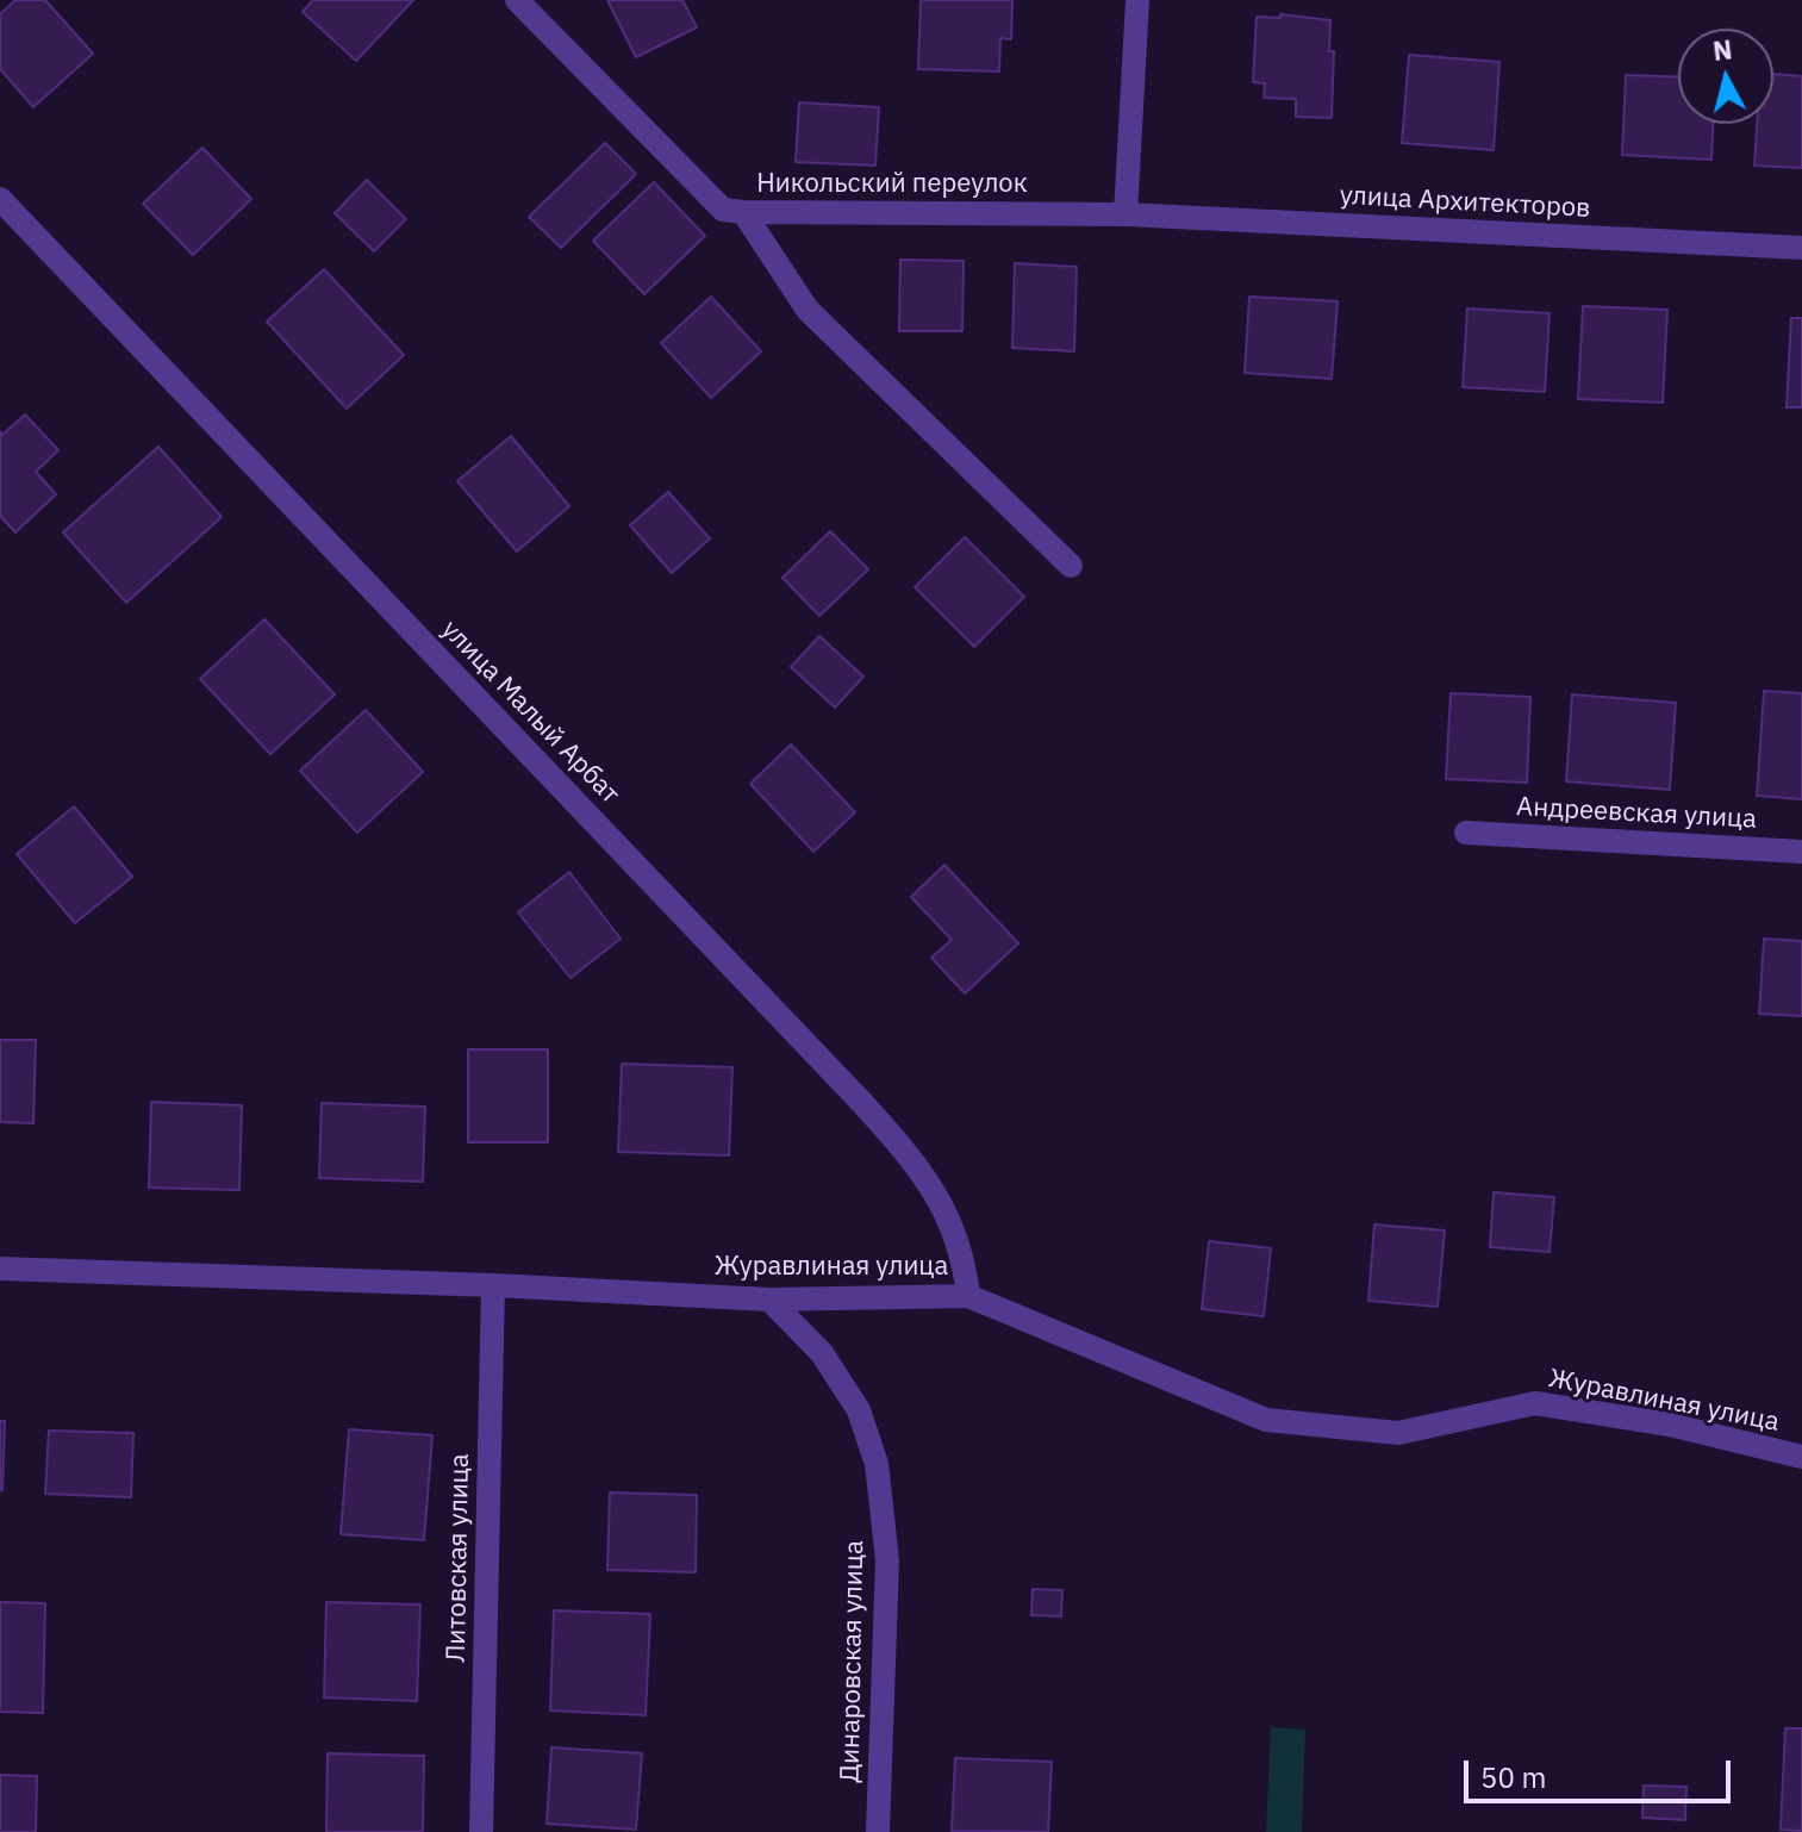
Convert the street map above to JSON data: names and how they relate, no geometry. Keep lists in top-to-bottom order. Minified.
{"streets":{"street":["Никольский переулок","улица Архитекторов","улица Малый Арбат","Андреевская улица","Журавлиная улица","Литовская улица","Динаровская улица"]},"crossings":[["Никольский переулок","улица Архитекторов"],["улица Малый Арбат","Журавлиная улица"],["Журавлиная улица","Литовская улица"],["Журавлиная улица","Динаровская улица"]],"scale_bar":"50 m","north":"top"}
